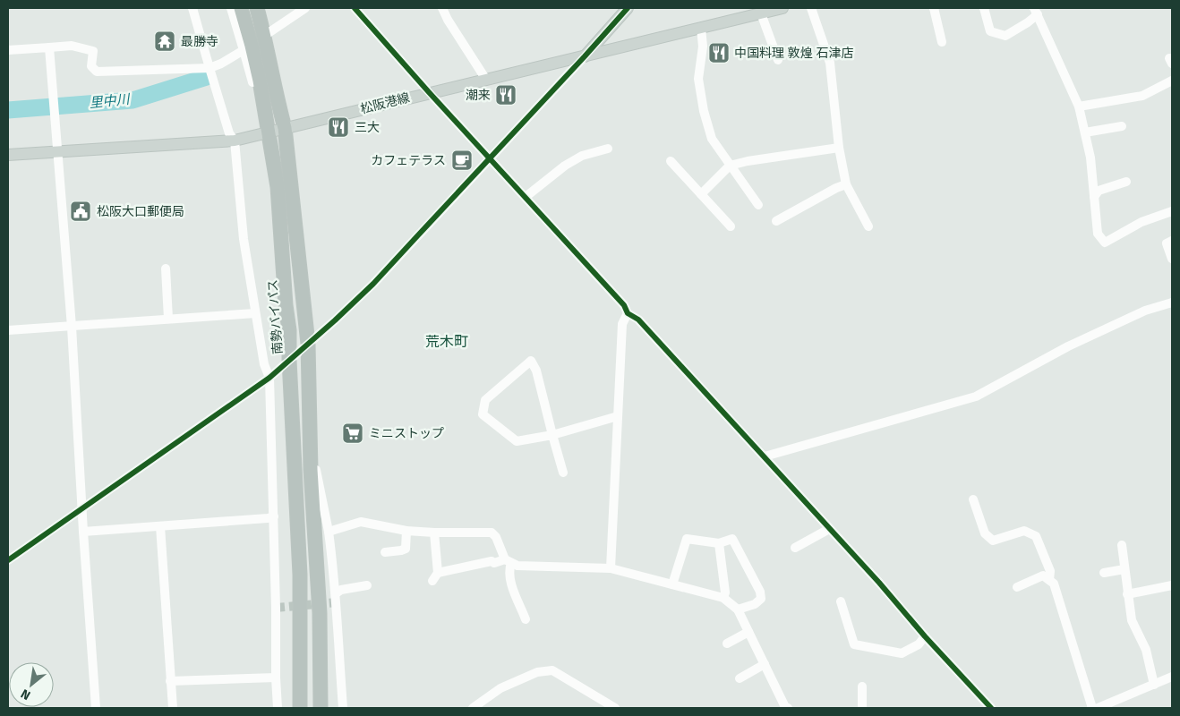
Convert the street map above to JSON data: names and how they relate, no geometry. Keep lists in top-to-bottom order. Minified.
{"streets":{"highway":["南勢バイパス"],"main road":["松阪港線"]},"crossings":[["松阪港線","南勢バイパス"]],"districts":["荒木町"],"water":["里中川"],"places":{"temple":["最勝寺"],"restaurant":["中国料理 敦煌 石津店","潮来","三大"],"cafe":["カフェテラス"],"public building":["松阪大口郵便局"],"supermarket":["ミニストップ"]},"north":"bottom left"}
